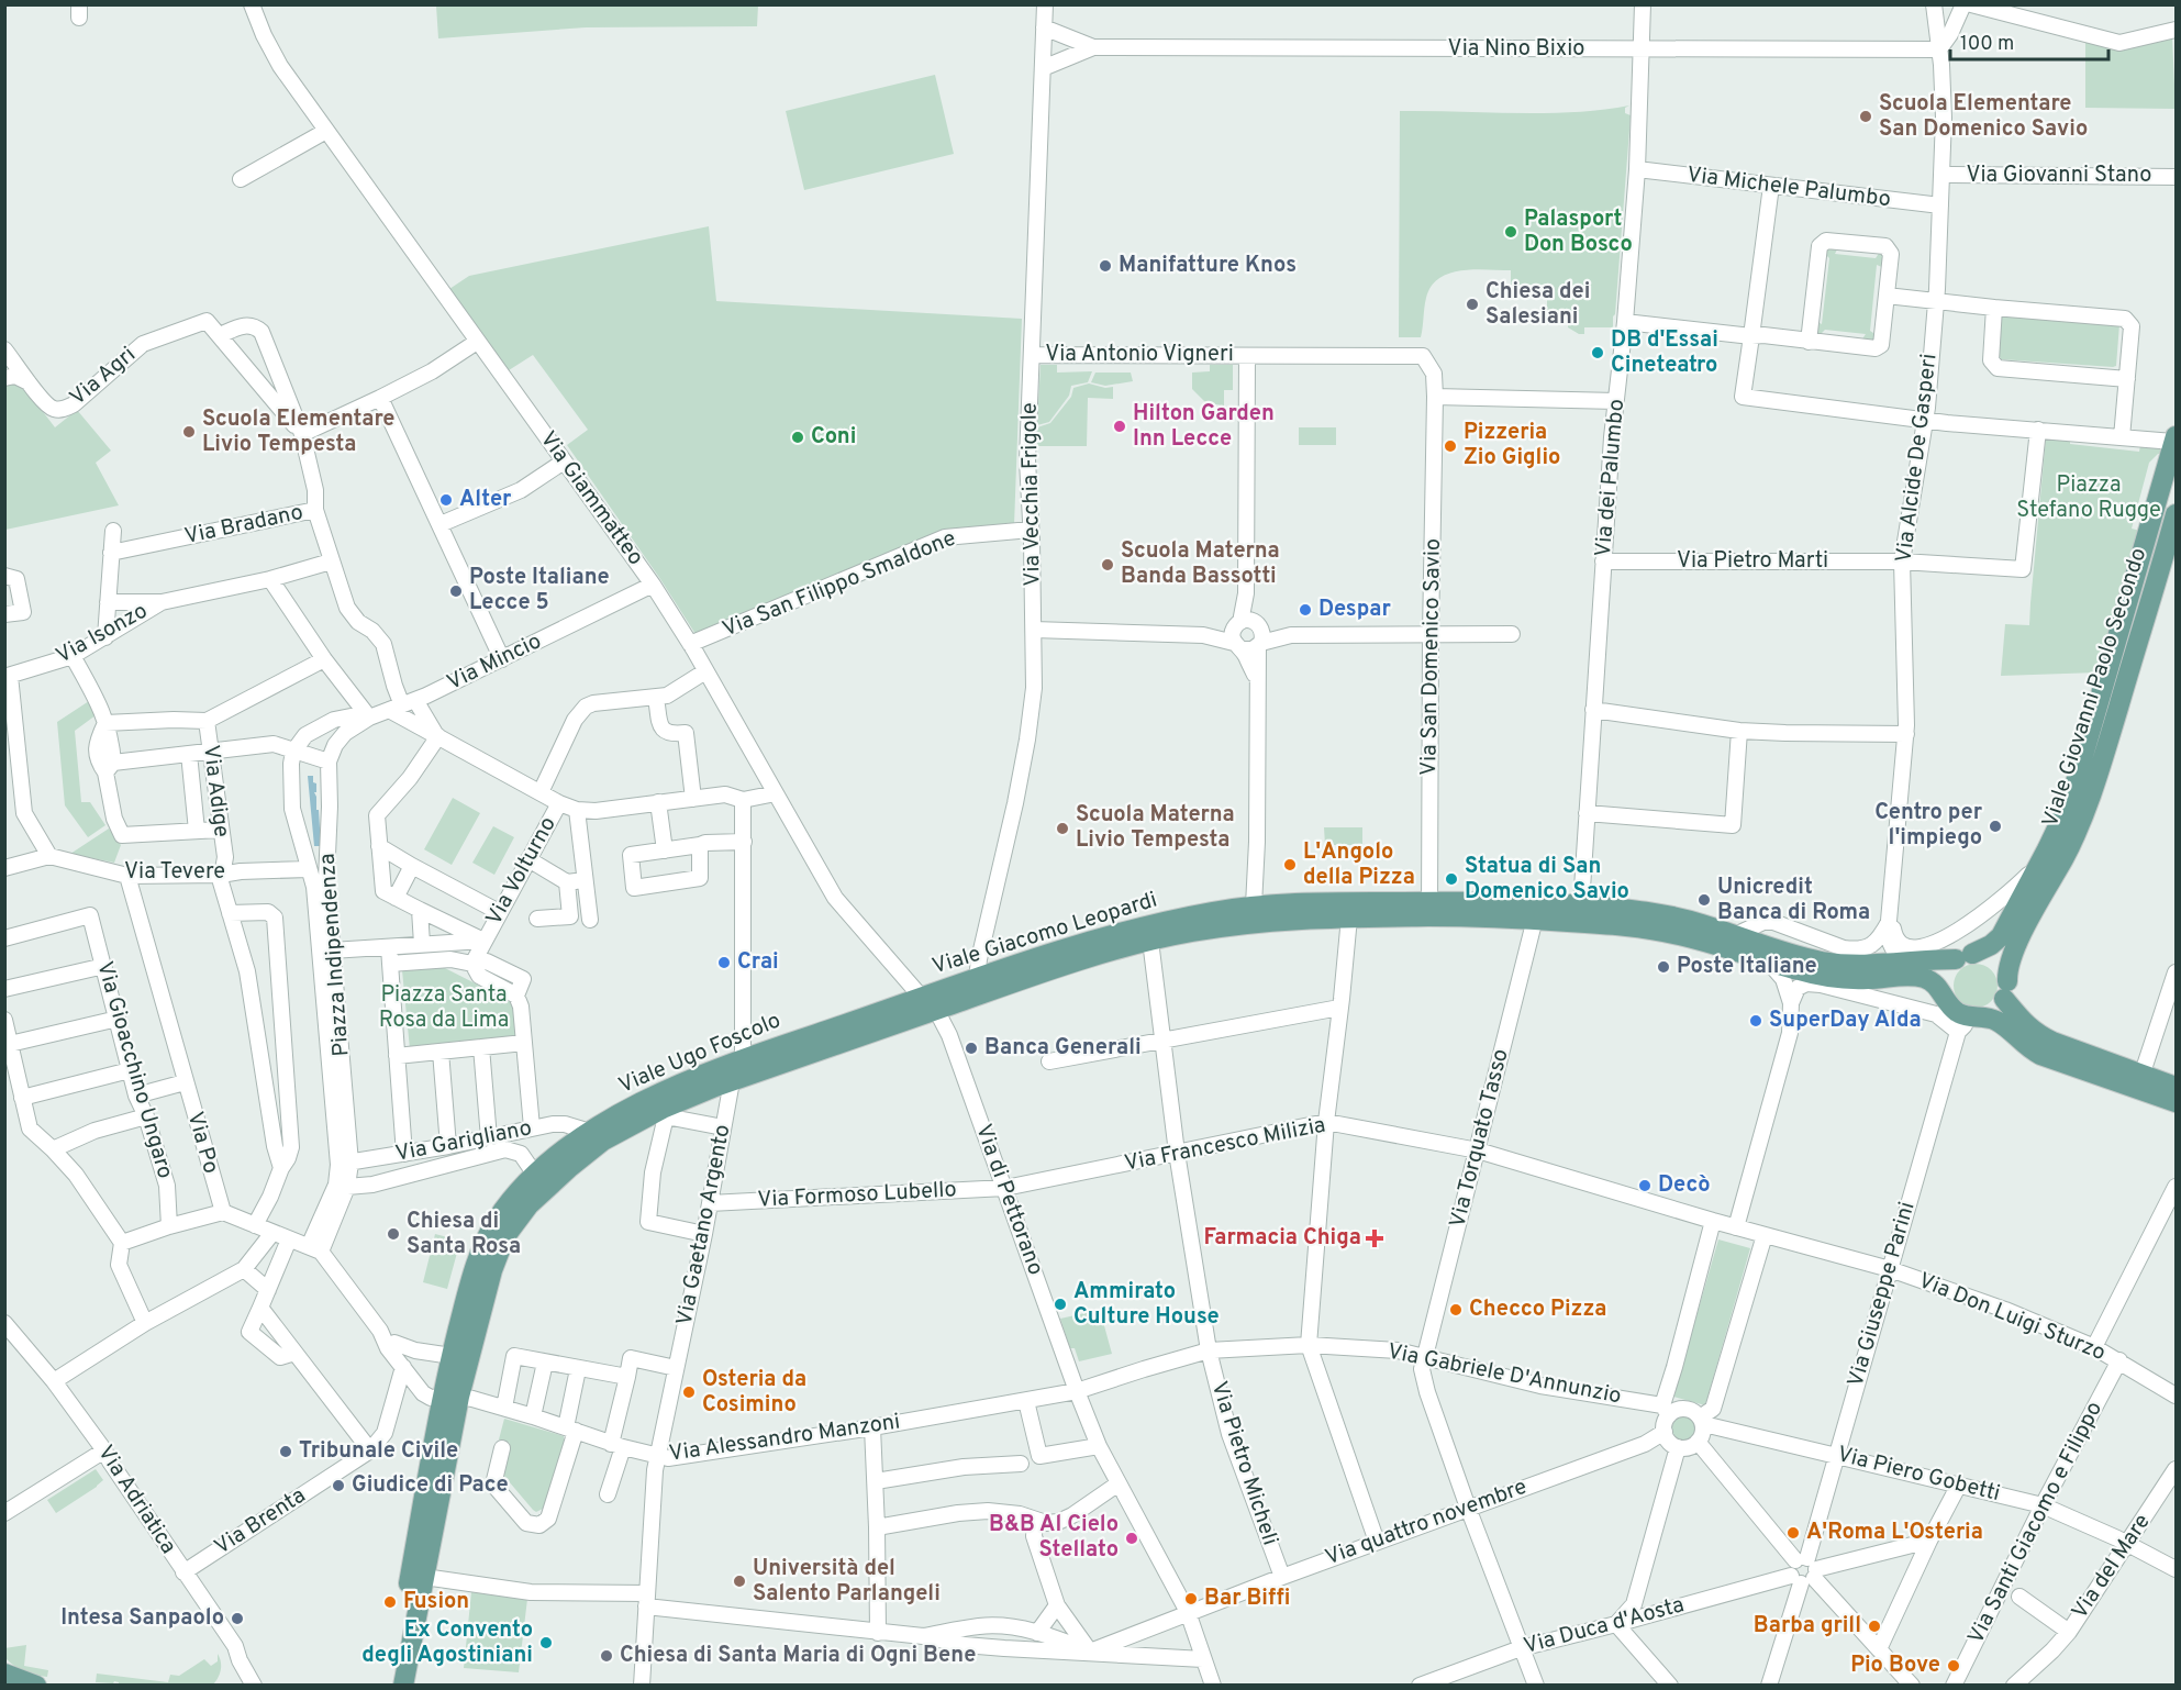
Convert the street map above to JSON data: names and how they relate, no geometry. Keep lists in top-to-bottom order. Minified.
{"streets":{"main road":["Viale Giovanni Paolo Secondo","Viale Giacomo Leopardi","Viale Ugo Foscolo"],"street":["Via Nino Bixio","Via Giovanni Stano","Via Michele Palumbo","Via Antonio Vigneri","Via Agri","Via Alcide De Gasperi","Via dei Palumbo","Via Vecchia Frigole","Via Giammatteo","Via Bradano","Via Pietro Marti","Via San Filippo Smaldone","Via Isonzo","Via San Domenico Savio","Via Mincio","Via Adige","Via Volturno","Via Tevere","Piazza Indipendenza","Via Gioacchino Ungaro","Via Torquato Tasso","Via Garigliano","Via Po","Via Francesco Milizia","Via Formoso Lubello","Via di Pettorano","Via Gaetano Argento","Via Giuseppe Parini","Via Don Luigi Sturzo","Via Gabriele D'Annunzio","Via Alessandro Manzoni","Via Pietro Micheli","Via Piero Gobetti","Via Adriatica","Via Brenta","Via quattro novembre","Via Santi Giacomo e Filippo","Via del Mare","Via Duca d'Aosta"]},"crossings":[["Via Nino Bixio","Via Alcide De Gasperi"],["Via Nino Bixio","Via dei Palumbo"],["Via Nino Bixio","Via Vecchia Frigole"],["Via Giovanni Stano","Via Alcide De Gasperi"],["Via Michele Palumbo","Via Alcide De Gasperi"],["Via Michele Palumbo","Via dei Palumbo"],["Via Antonio Vigneri","Via Vecchia Frigole"],["Via Antonio Vigneri","Via San Domenico Savio"],["Via Alcide De Gasperi","Via Pietro Marti"],["Via Alcide De Gasperi","Viale Giacomo Leopardi"],["Via dei Palumbo","Via Pietro Marti"],["Via dei Palumbo","Viale Giacomo Leopardi"],["Via Vecchia Frigole","Via San Filippo Smaldone"],["Via Vecchia Frigole","Viale Giacomo Leopardi"],["Via Giammatteo","Via San Filippo Smaldone"],["Via Giammatteo","Via Mincio"],["Via Giammatteo","Viale Giacomo Leopardi"],["Via Giammatteo","Viale Ugo Foscolo"],["Via Giammatteo","Via di Pettorano"],["Via Bradano","Via Isonzo"],["Via Bradano","Via Mincio"],["Via San Domenico Savio","Viale Giacomo Leopardi"],["Viale Giovanni Paolo Secondo","Viale Giacomo Leopardi"],["Via Adige","Via Tevere"],["Via Volturno","Piazza Indipendenza"],["Via Tevere","Piazza Indipendenza"],["Via Tevere","Via Po"],["Viale Giacomo Leopardi","Viale Ugo Foscolo"],["Viale Giacomo Leopardi","Via Torquato Tasso"],["Viale Giacomo Leopardi","Via di Pettorano"],["Viale Giacomo Leopardi","Via Pietro Micheli"],["Piazza Indipendenza","Via Garigliano"],["Viale Ugo Foscolo","Via Garigliano"],["Viale Ugo Foscolo","Via di Pettorano"],["Viale Ugo Foscolo","Via Gaetano Argento"],["Viale Ugo Foscolo","Via Alessandro Manzoni"],["Via Torquato Tasso","Via Francesco Milizia"],["Via Torquato Tasso","Via Gabriele D'Annunzio"],["Via Torquato Tasso","Via quattro novembre"],["Via Torquato Tasso","Via Duca d'Aosta"],["Via Francesco Milizia","Via Formoso Lubello"],["Via Francesco Milizia","Via di Pettorano"],["Via Francesco Milizia","Via Don Luigi Sturzo"],["Via Francesco Milizia","Via Pietro Micheli"],["Via Formoso Lubello","Via di Pettorano"],["Via Formoso Lubello","Via Gaetano Argento"],["Via di Pettorano","Via Gabriele D'Annunzio"],["Via di Pettorano","Via Alessandro Manzoni"],["Via di Pettorano","Via quattro novembre"],["Via Gaetano Argento","Via Alessandro Manzoni"],["Via Giuseppe Parini","Via Don Luigi Sturzo"],["Via Giuseppe Parini","Via Piero Gobetti"],["Via Giuseppe Parini","Via Duca d'Aosta"],["Via Don Luigi Sturzo","Via Santi Giacomo e Filippo"],["Via Gabriele D'Annunzio","Via Alessandro Manzoni"],["Via Gabriele D'Annunzio","Via Pietro Micheli"],["Via Gabriele D'Annunzio","Via Piero Gobetti"],["Via Gabriele D'Annunzio","Via quattro novembre"],["Via Pietro Micheli","Via quattro novembre"],["Via Piero Gobetti","Via quattro novembre"],["Via Piero Gobetti","Via Santi Giacomo e Filippo"],["Via Piero Gobetti","Via del Mare"],["Via Adriatica","Via Brenta"]],"parks":["Piazza Stefano Rugge","Piazza Santa Rosa da Lima"],"places":{"other":["Scuola Elementare San Domenico Savio","Palasport Don Bosco","Manifatture Knos","Chiesa dei Salesiani","DB d'Essai Cineteatro","Hilton Garden Inn Lecce","Scuola Elementare Livio Tempesta","Coni","Pizzeria Zio Giglio","Alter","Scuola Materna Banda Bassotti","Poste Italiane Lecce 5","Despar","Centro per l'impiego","Scuola Materna Livio Tempesta","L'Angolo della Pizza","Statua di San Domenico Savio","Unicredit Banca di Roma","Crai","Poste Italiane","SuperDay Alda","Banca Generali","Decò","Chiesa di Santa Rosa","Ammirato Culture House","Checco Pizza","Osteria da Cosimino","Tribunale Civile","Giudice di Pace","A'Roma L'Osteria","B&B Al Cielo Stellato","Università del Salento Parlangeli","Bar Biffi","Fusion","Intesa Sanpaolo","Barba grill","Ex Convento degli Agostiniani","Chiesa di Santa Maria di Ogni Bene","Pio Bove"],"health":["Farmacia Chiga"]},"scale_bar":"100 m"}
